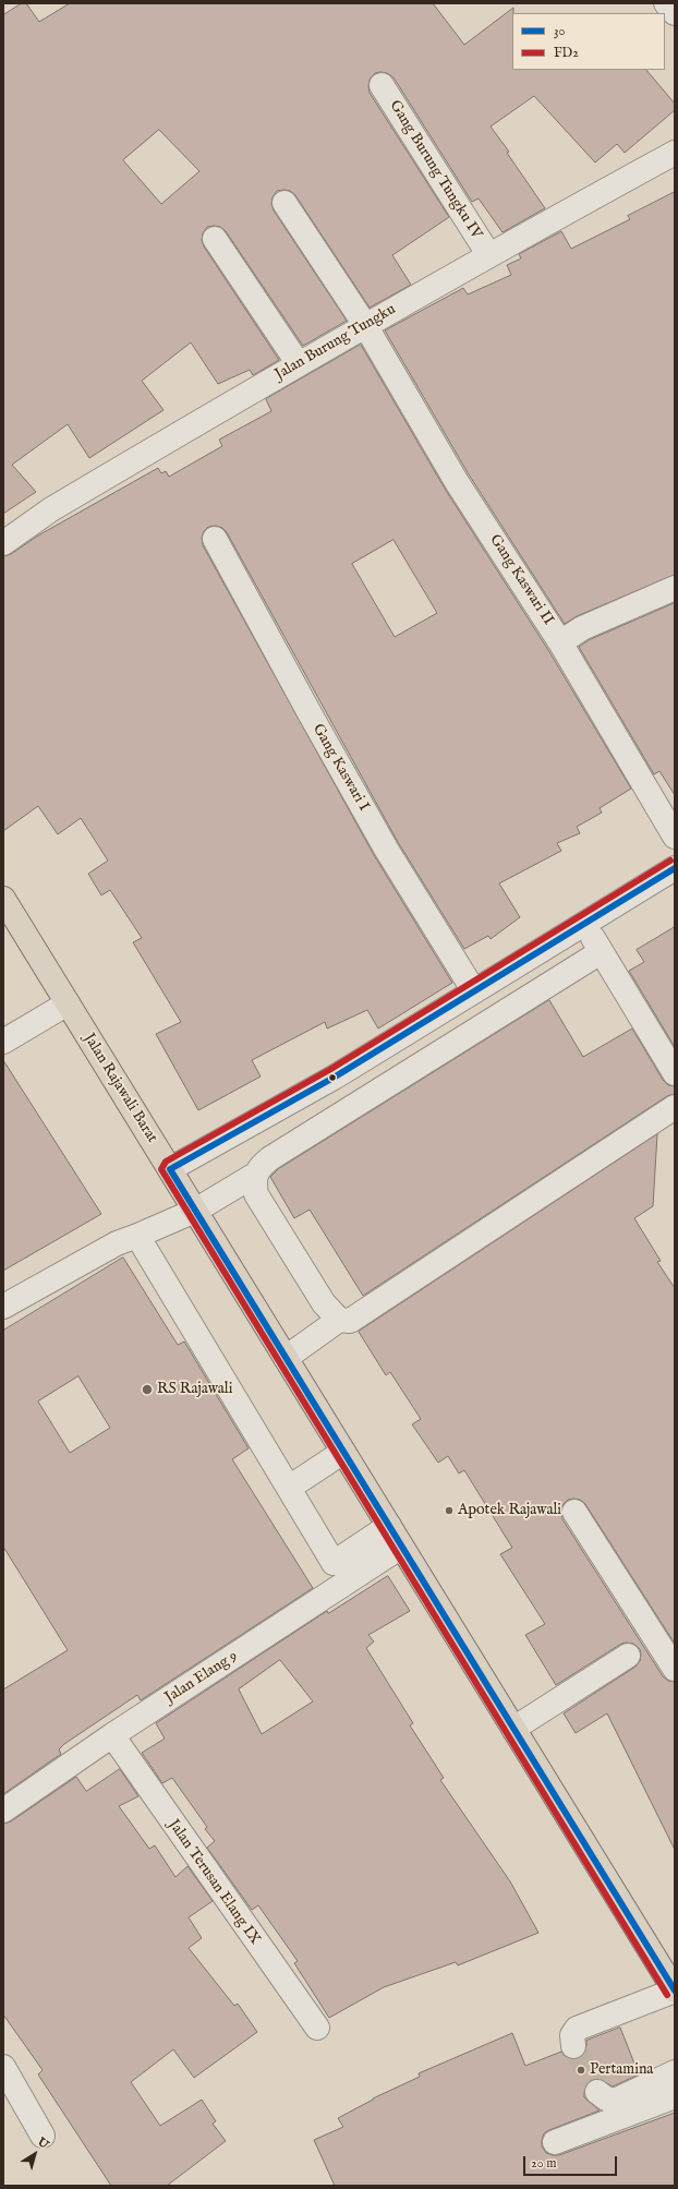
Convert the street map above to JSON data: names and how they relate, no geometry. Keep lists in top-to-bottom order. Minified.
{"streets":{"highway":["Jalan Rajawali Barat"],"street":["Gang Burung Tungku IV","Jalan Burung Tungku","Gang Kaswari II","Gang Kaswari I","Jalan Elang 9","Jalan Terusan Elang IX"]},"crossings":[["Gang Burung Tungku IV","Jalan Burung Tungku"],["Jalan Burung Tungku","Gang Kaswari II"],["Jalan Rajawali Barat","Jalan Elang 9"],["Jalan Elang 9","Jalan Terusan Elang IX"]],"places":["RS Rajawali","Apotek Rajawali","Pertamina"],"lines":["transit line FD2","transit line 30"],"legend":["30","FD2"],"scale_bar":"20 m","north":"top right"}
